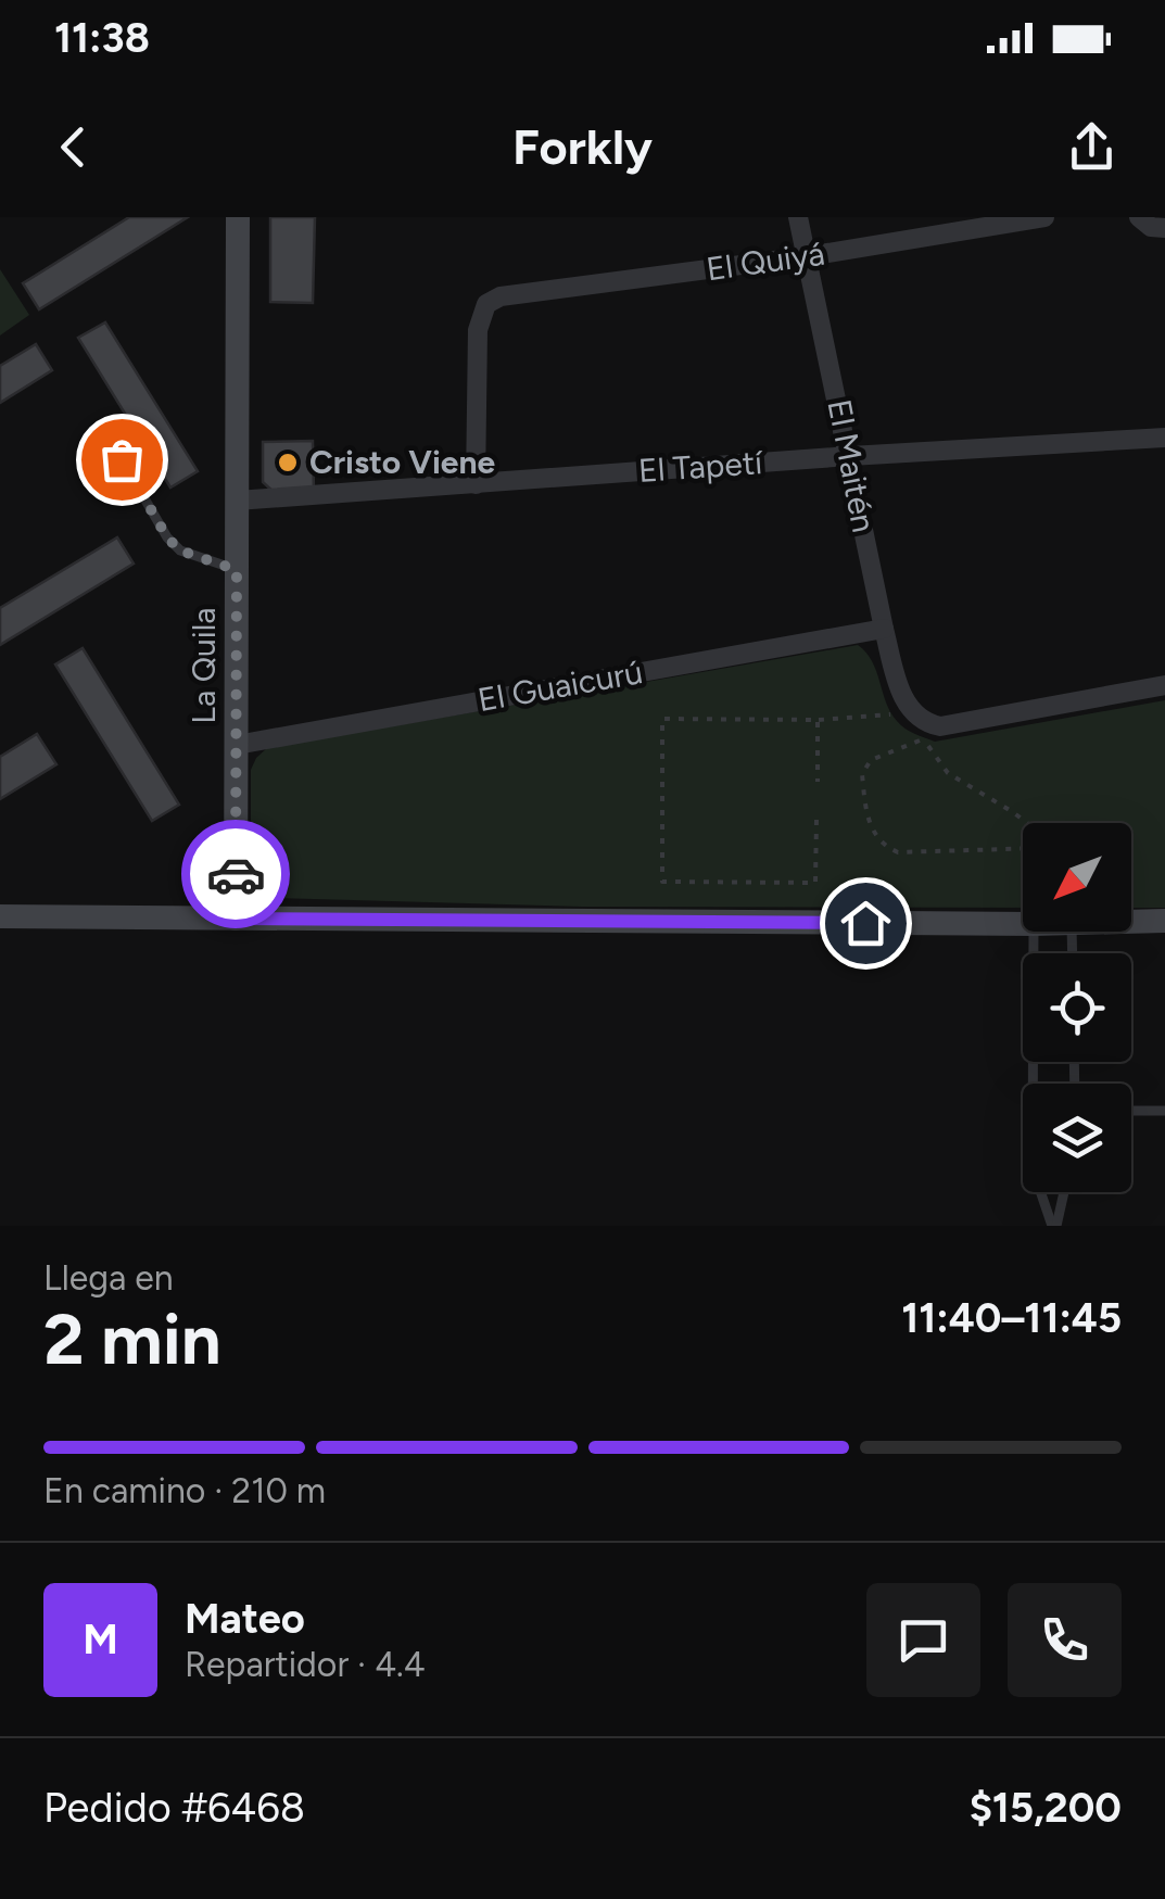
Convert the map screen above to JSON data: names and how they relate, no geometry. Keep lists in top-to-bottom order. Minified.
{"streets":{"main road":["La Quila"],"street":["El Quiyá","El Maitén","El Tapetí","El Guaicurú"]},"crossings":[["El Quiyá","El Maitén"],["El Quiyá","El Tapetí"],["El Maitén","El Tapetí"],["El Maitén","El Guaicurú"],["El Tapetí","La Quila"],["La Quila","El Guaicurú"]],"places":["Cristo Viene"],"north":"bottom left","page":{"status":"11:38","header":"Forkly","heading":["2 min","Llega en","11:40–11:45"],"panel":["Mateo","Repartidor · 4.4","Pedido #6468","$15,200"],"bar":"En camino · 210 m","round":"M"}}
